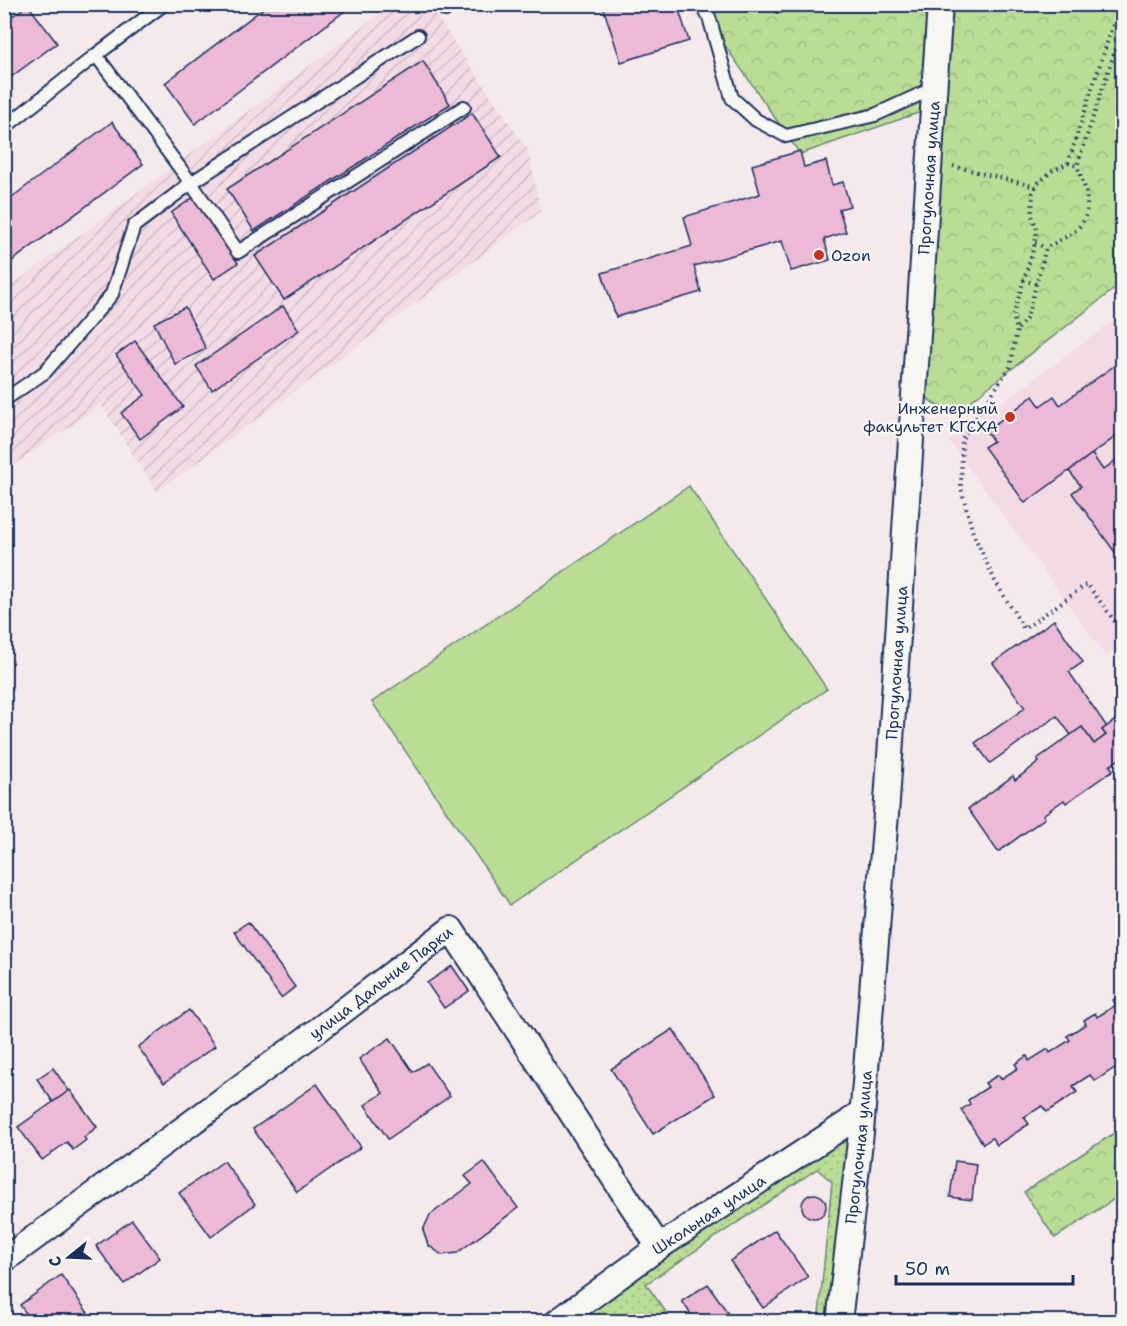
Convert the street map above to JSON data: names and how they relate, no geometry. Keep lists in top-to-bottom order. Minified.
{"streets":{"street":["Прогулочная улица","улица Дальние Парки","Школьная улица"]},"crossings":[["Прогулочная улица","Школьная улица"],["улица Дальние Парки","Школьная улица"]],"places":["Ozon","Инженерный факультет КГСХА"],"scale_bar":"50 m","north":"left"}
